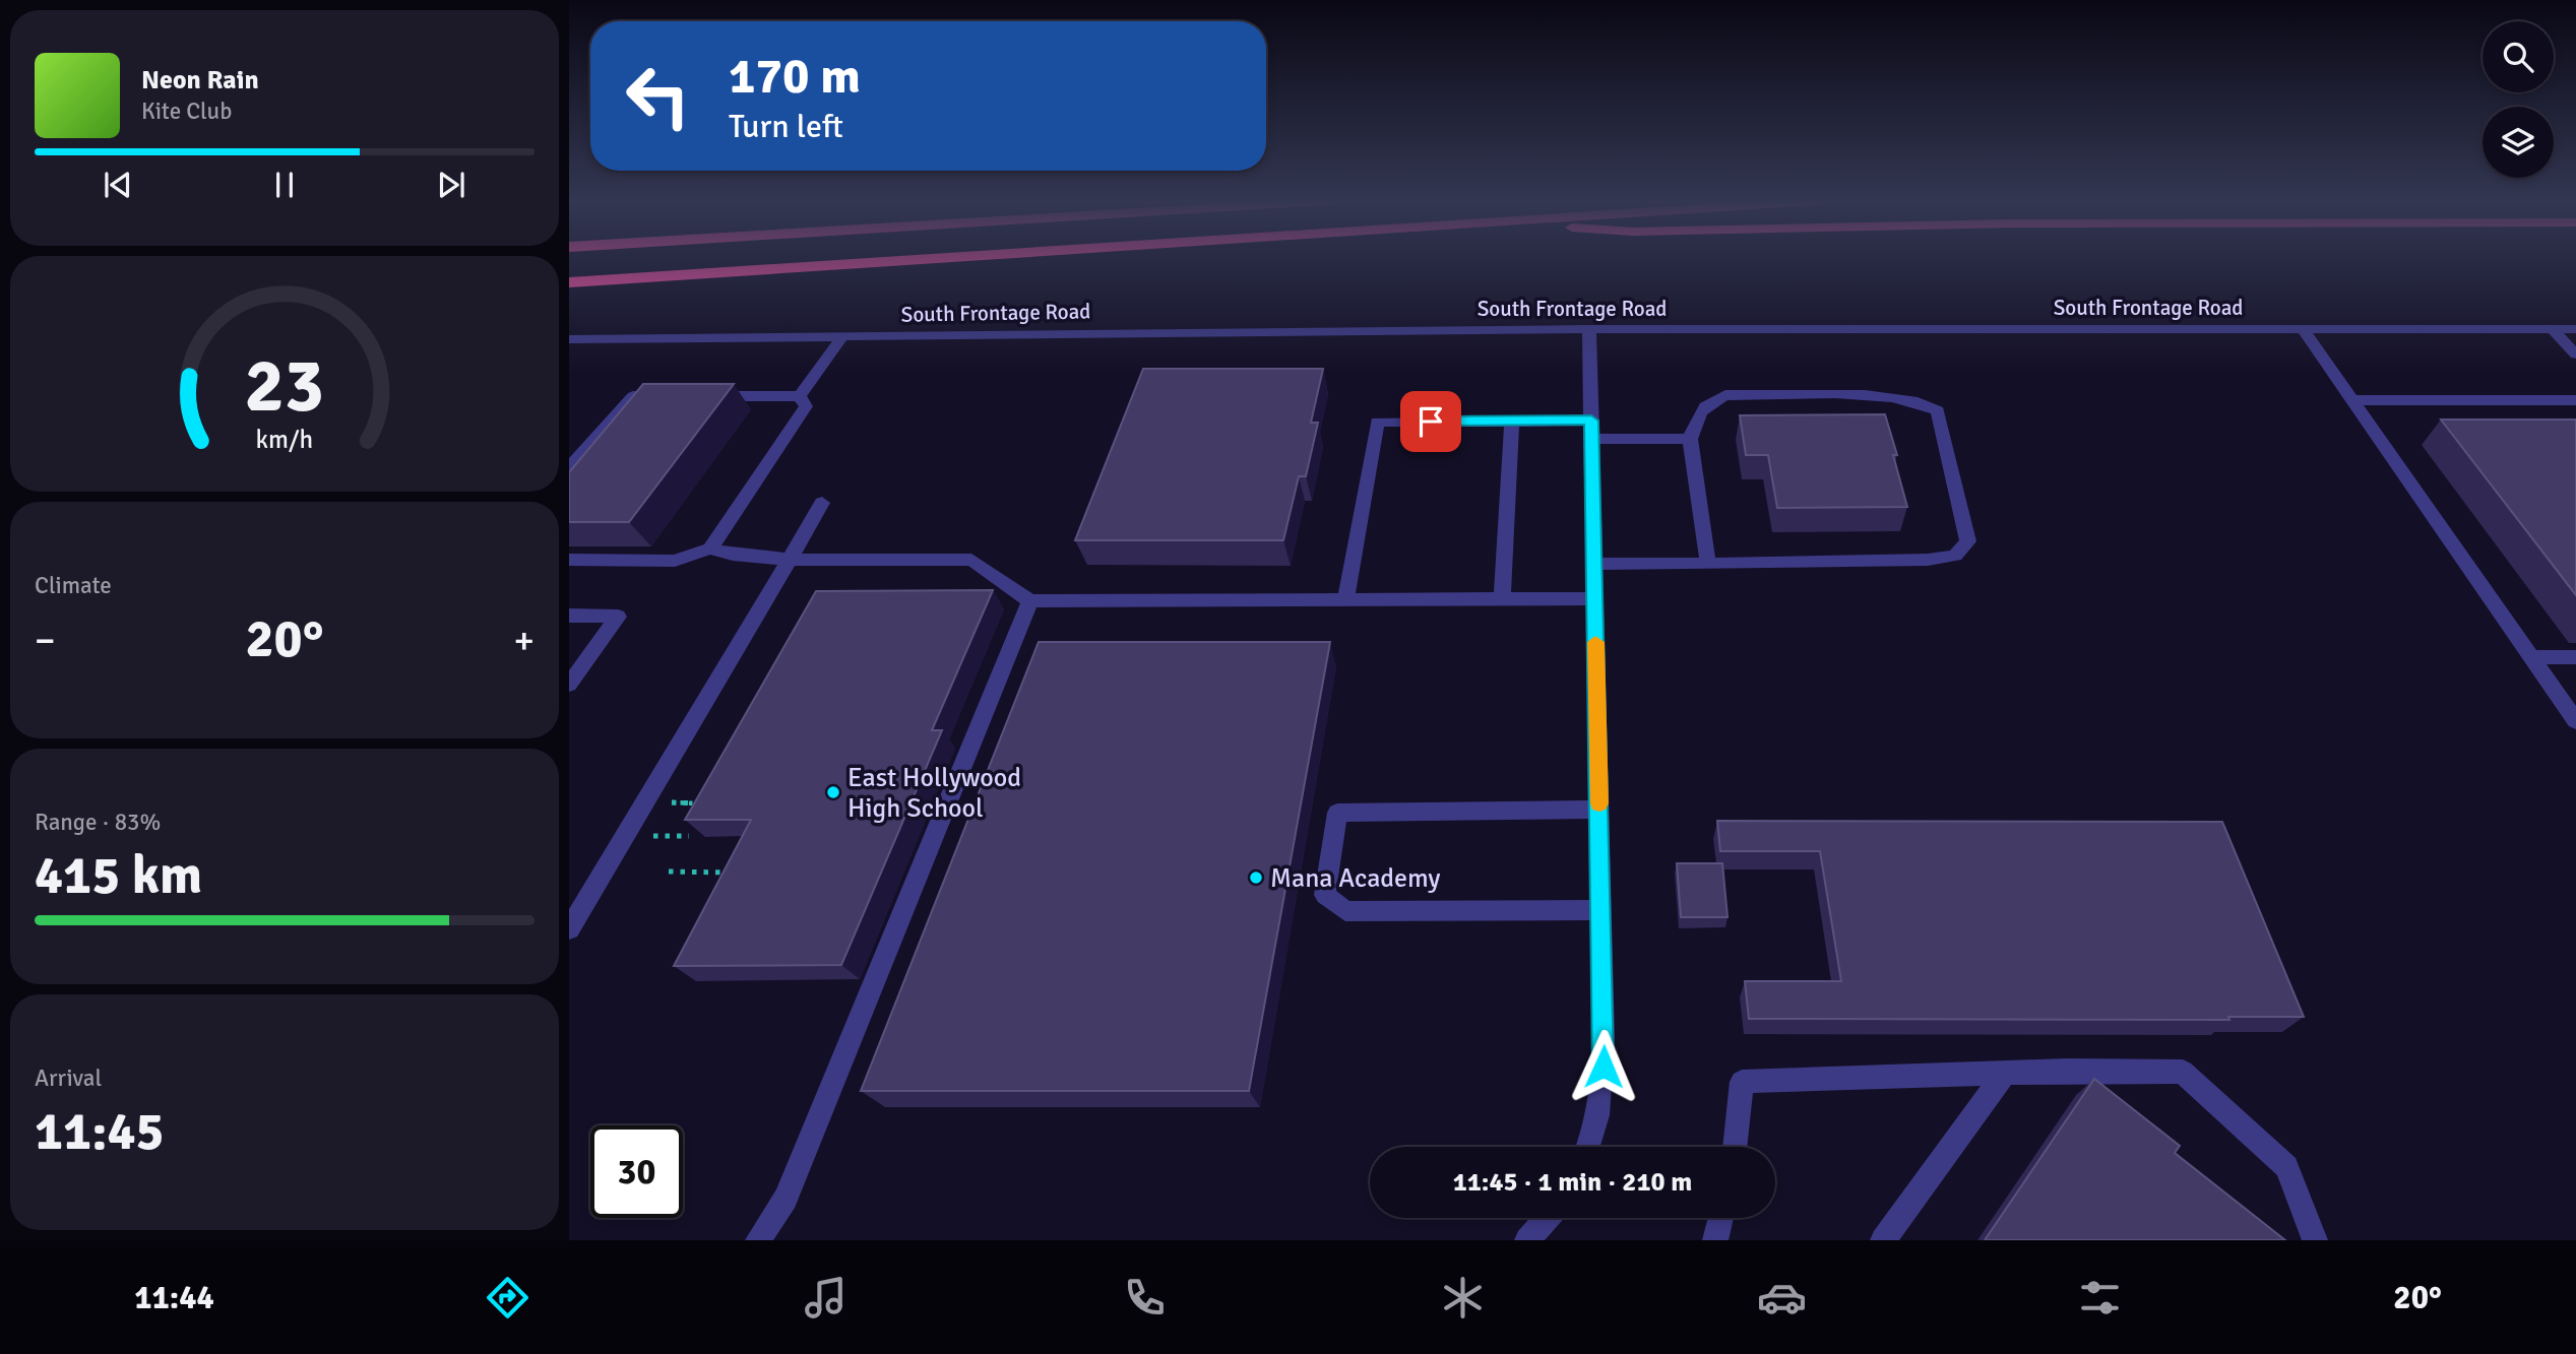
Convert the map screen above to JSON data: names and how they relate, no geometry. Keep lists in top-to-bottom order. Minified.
{"streets":{"street":["South Frontage Road"]},"places":["East Hollywood High School","Mana Academy"],"page":{"turn":["170 m","Turn left"],"song":["Neon Rain","Kite Club"],"tile":["Climate",["Range · 83%","415 km"],["Arrival","11:45"]],"heat":["−","20°","+"],"limit":"30","trip":"11:45 · 1 min · 210 m","tabs":["11:44","20°"],"gauge":["23","km/h"]}}
